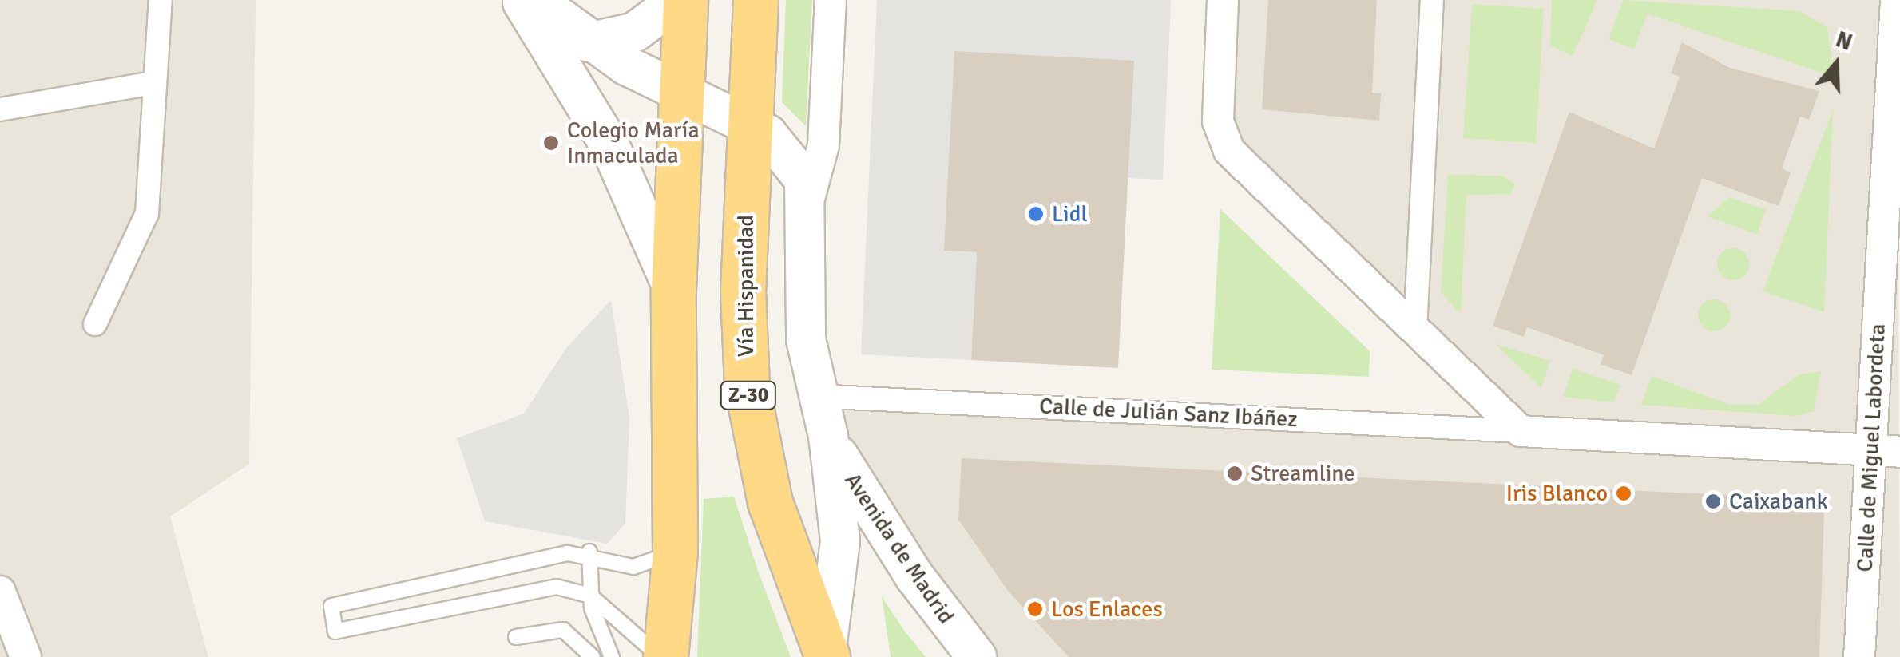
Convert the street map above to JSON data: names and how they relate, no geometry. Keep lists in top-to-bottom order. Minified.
{"streets":{"highway":["Vía Hispanidad","Z-30"],"street":["Calle de Julián Sanz Ibáñez","Calle de Miguel Labordeta","Avenida de Madrid"]},"crossings":[["Vía Hispanidad","Calle de Julián Sanz Ibáñez"],["Vía Hispanidad","Avenida de Madrid"],["Calle de Julián Sanz Ibáñez","Calle de Miguel Labordeta"]],"places":["Colegio María Inmaculada","Lidl","Streamline","Iris Blanco","Caixabank","Los Enlaces"],"north":"top"}
